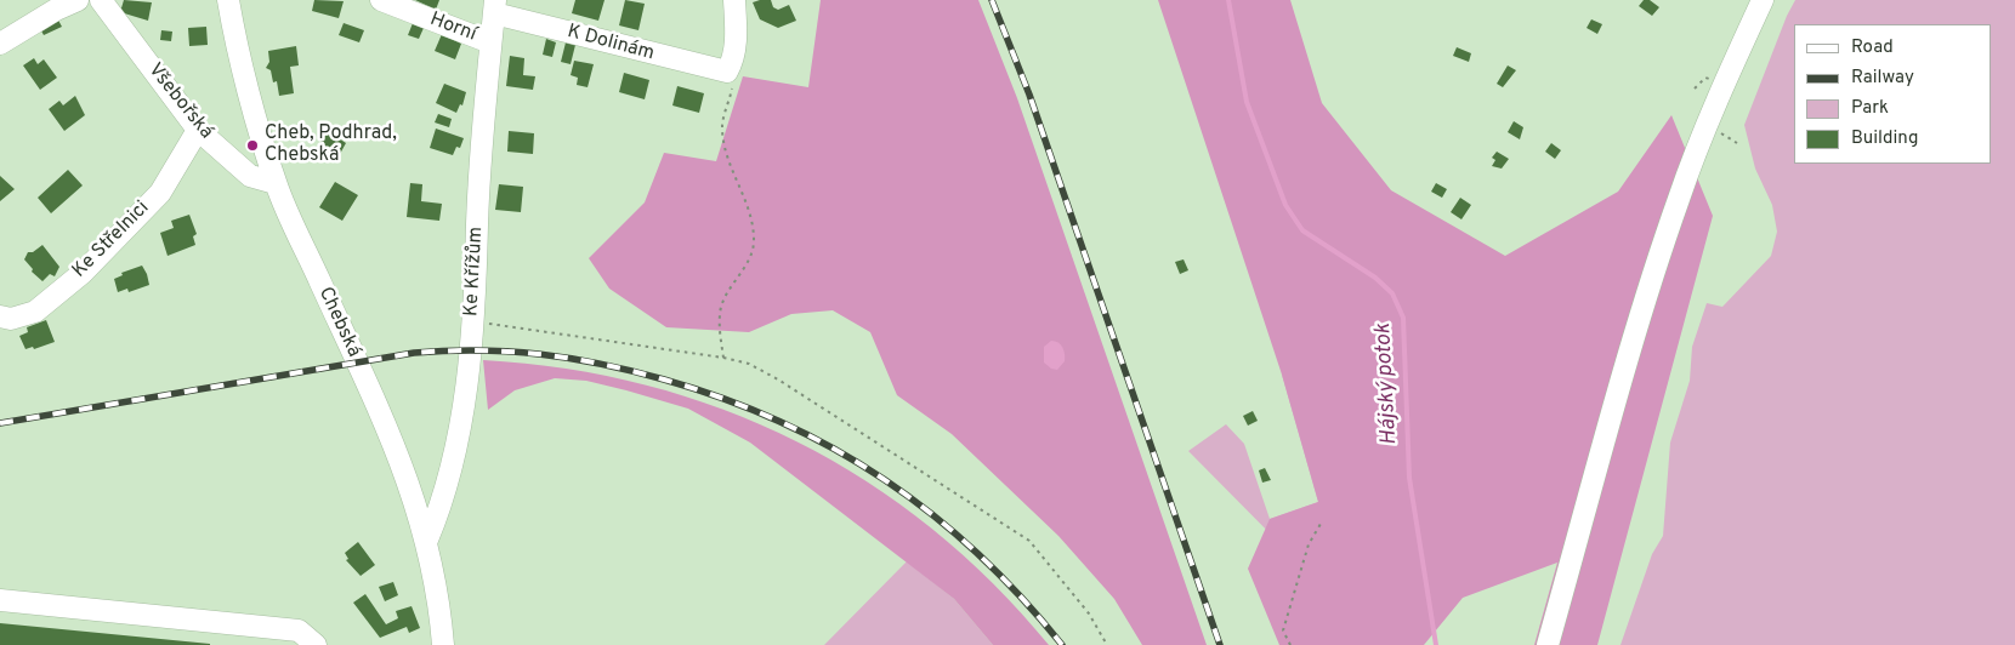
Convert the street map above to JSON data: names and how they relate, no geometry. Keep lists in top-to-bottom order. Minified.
{"streets":{"street":["Horní","K Dolinám","Všebořská","Ke Střelnici","Ke Křížům","Chebská"]},"crossings":[["Horní","Ke Křížům"],["K Dolinám","Ke Křížům"],["Všebořská","Ke Střelnici"],["Všebořská","Chebská"],["Ke Křížům","Chebská"]],"water":["Hájský potok"],"places":["Cheb, Podhrad, Chebská"],"legend":["Road","Railway","Park","Building"]}
